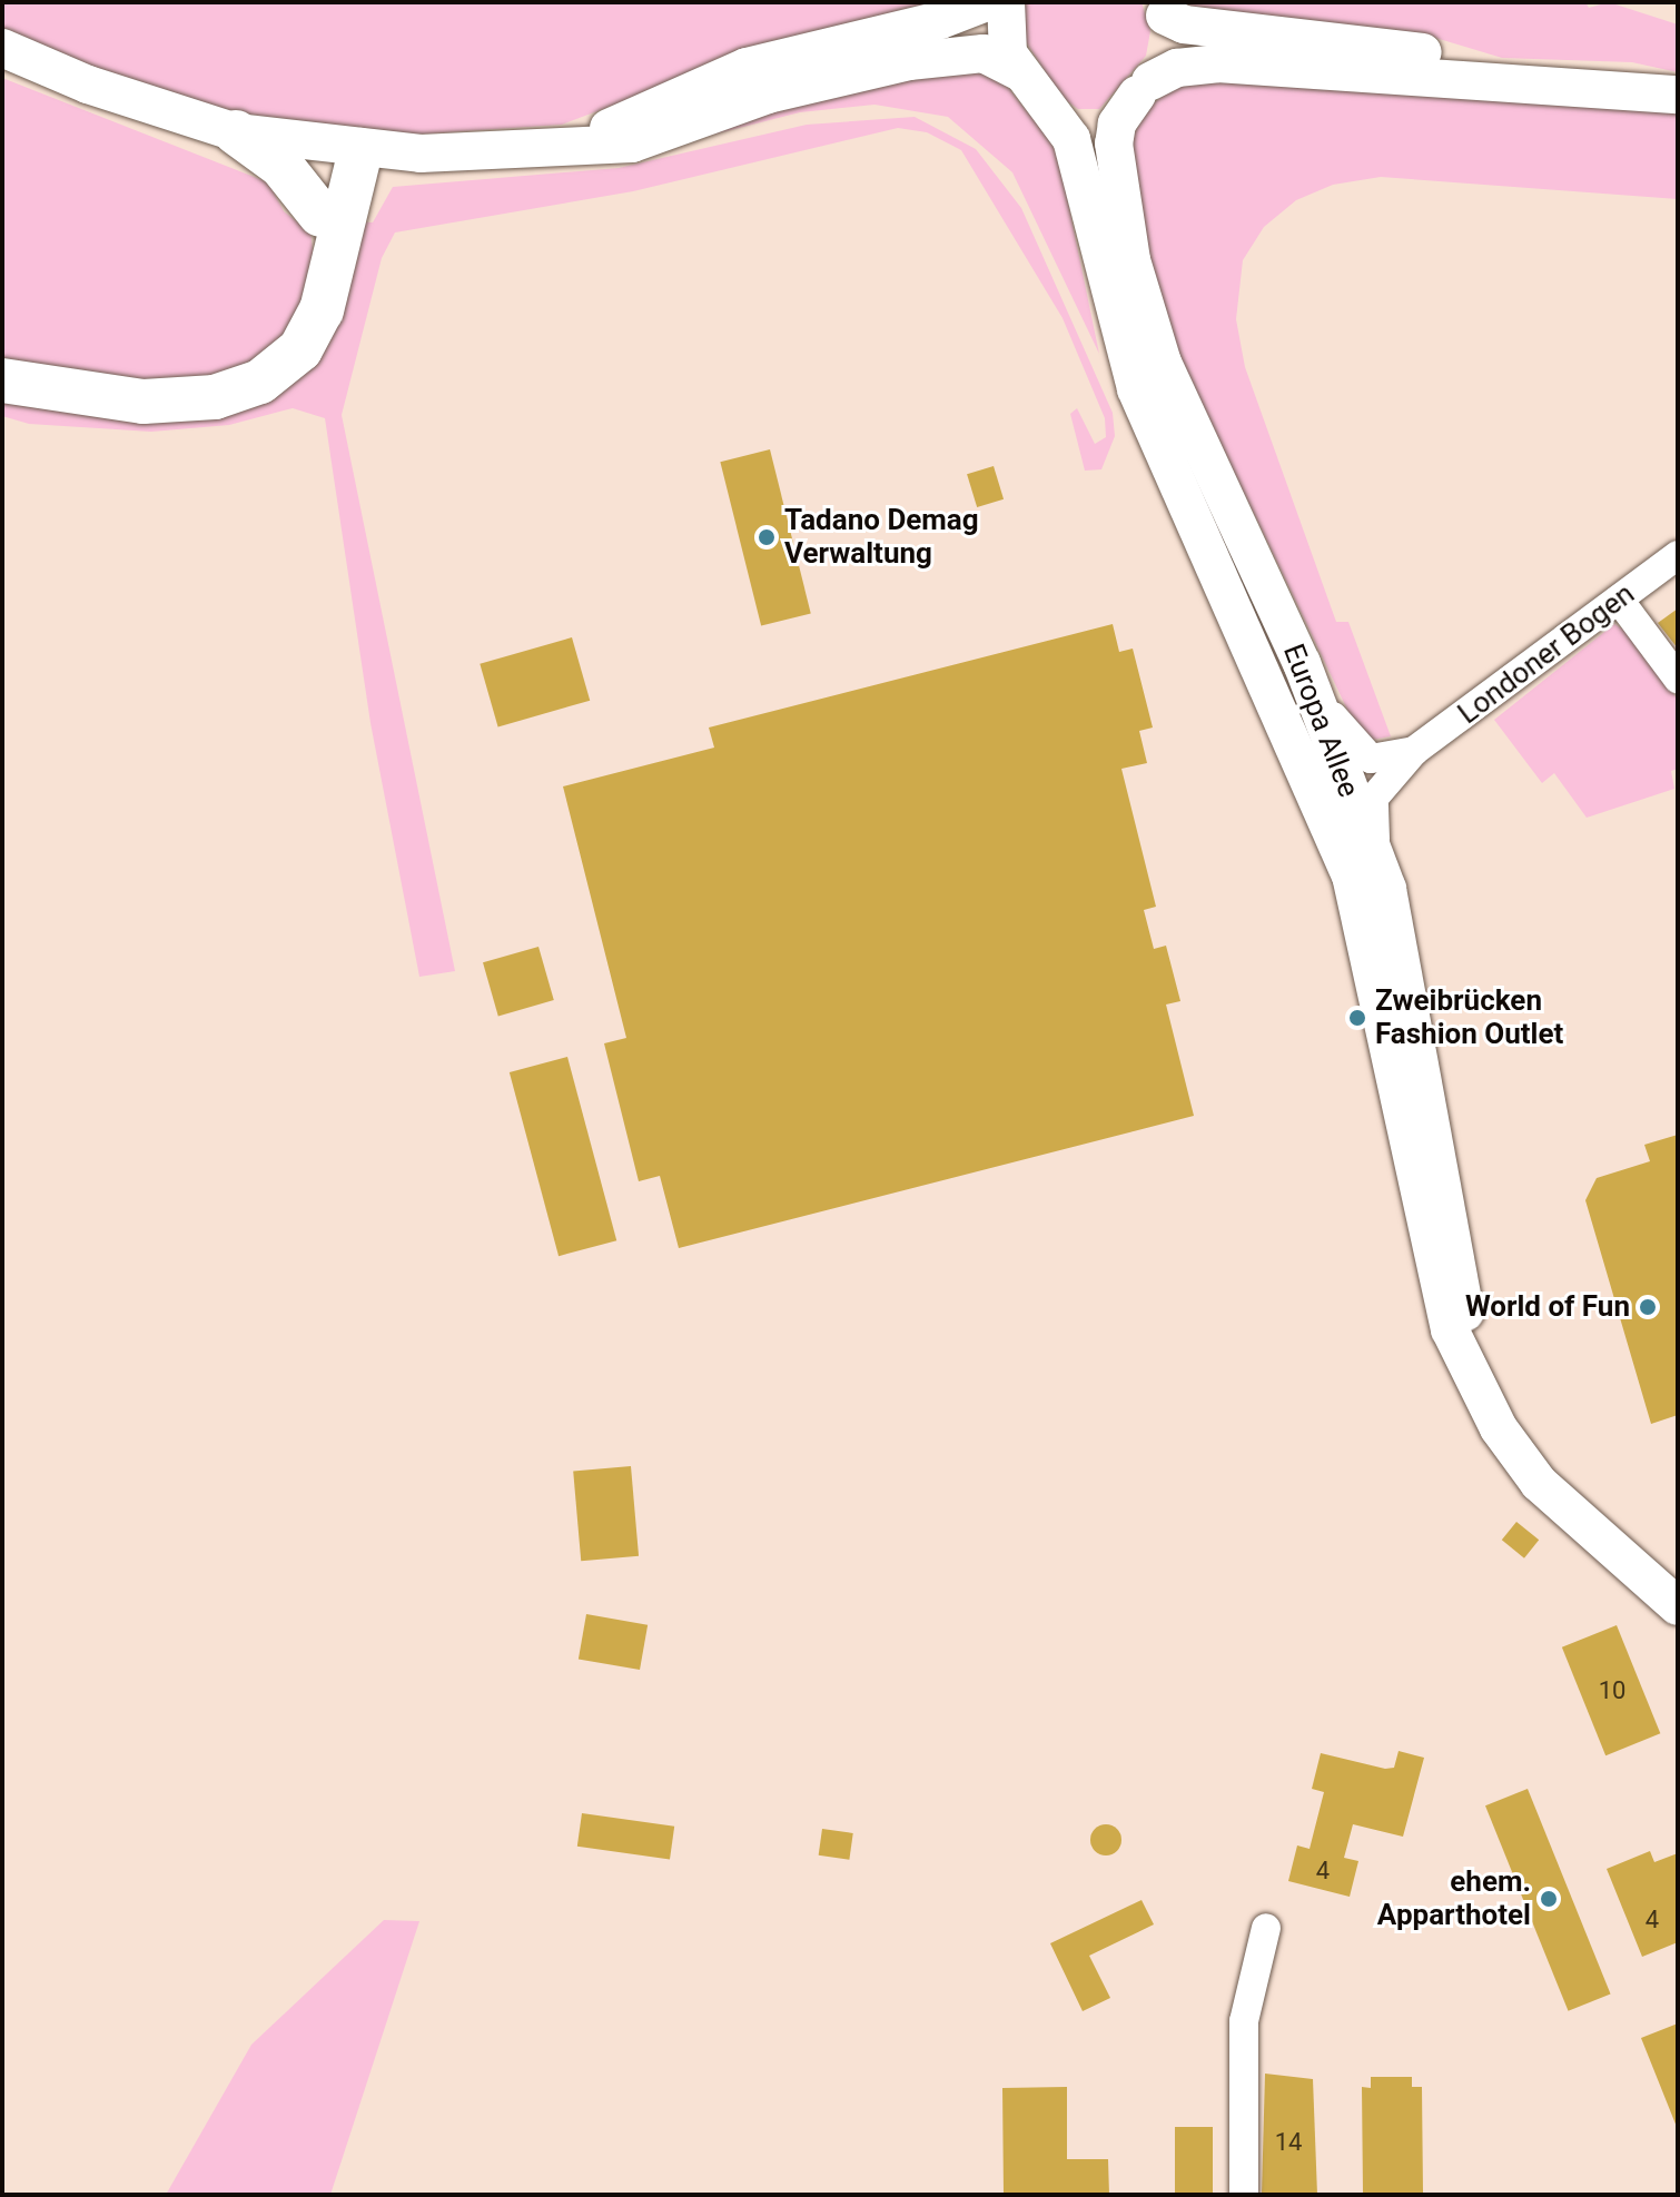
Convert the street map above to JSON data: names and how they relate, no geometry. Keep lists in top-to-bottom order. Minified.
{"streets":{"main road":["Europa Allee"],"street":["Londoner Bogen"]},"crossings":[["Londoner Bogen","Europa Allee"]],"places":["Tadano Demag Verwaltung","Zweibrücken Fashion Outlet","World of Fun","ehem. Apparthotel"],"house_numbers":["10","4","4","14"]}
